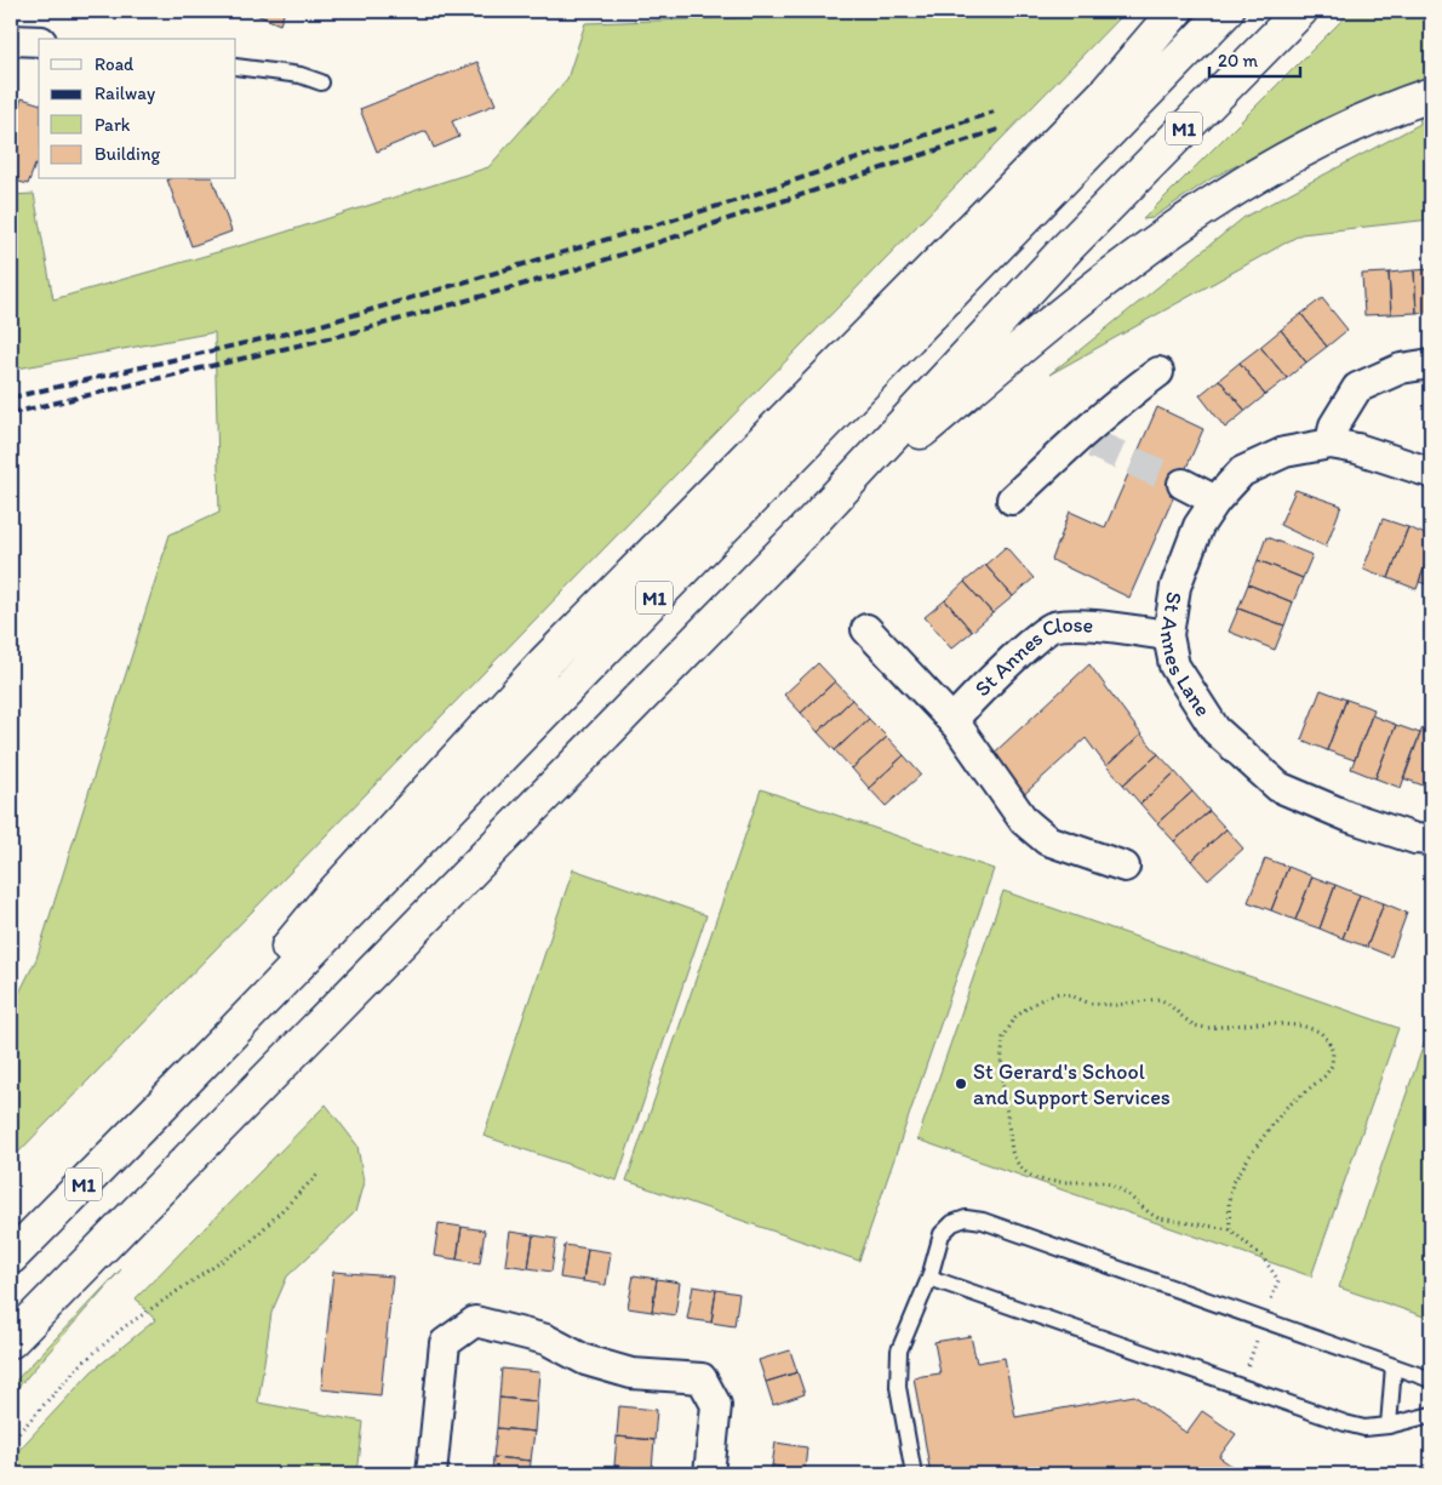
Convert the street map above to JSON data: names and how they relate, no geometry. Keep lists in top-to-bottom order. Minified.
{"streets":{"highway":["M1"],"street":["St Annes Lane","St Annes Close"]},"crossings":[["St Annes Lane","St Annes Close"]],"places":["St Gerard's School and Support Services"],"legend":["Road","Railway","Park","Building"],"scale_bar":"20 m"}
